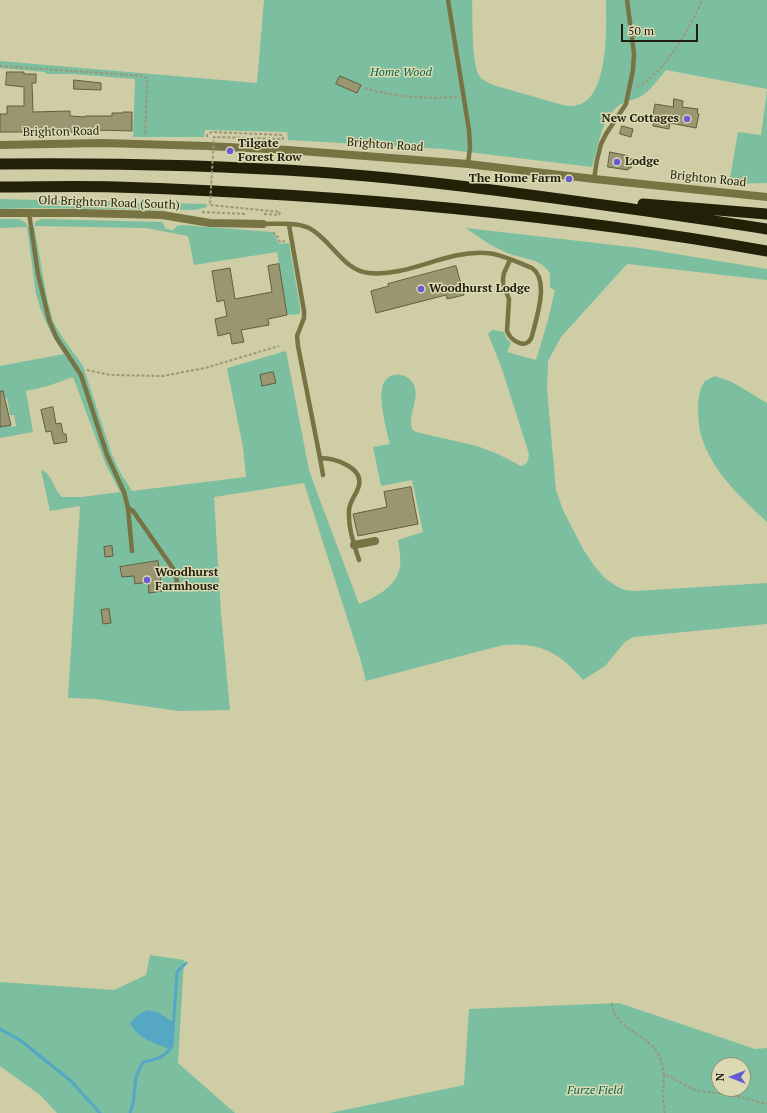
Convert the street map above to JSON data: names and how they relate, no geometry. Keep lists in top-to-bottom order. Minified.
{"streets":{"street":["Brighton Road","Old Brighton Road (South)"]},"parks":["Home Wood","Furze Field"],"places":["New Cottages","Tilgate Forest Row","Lodge","The Home Farm","Woodhurst Lodge","Woodhurst Farmhouse"],"scale_bar":"50 m","north":"left"}
